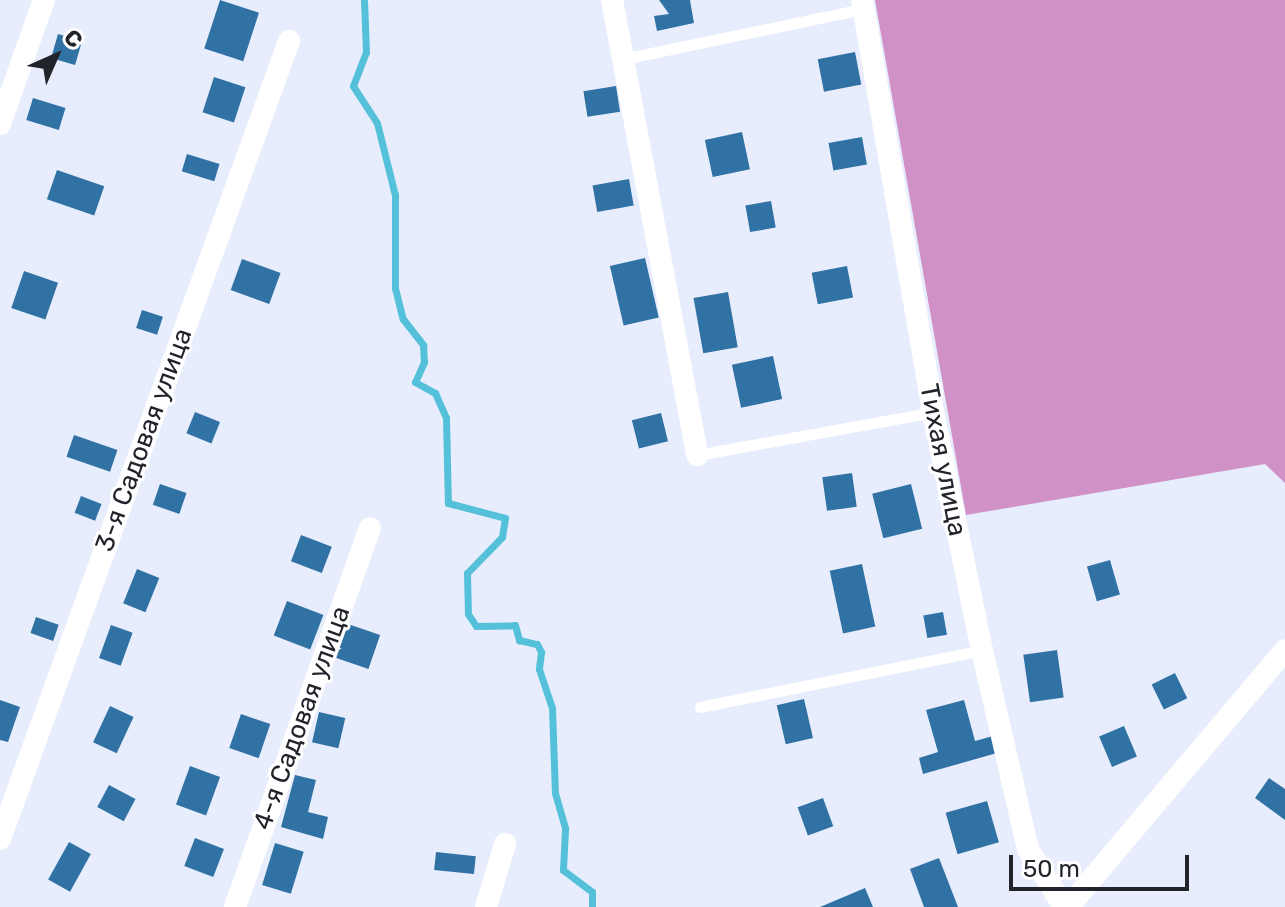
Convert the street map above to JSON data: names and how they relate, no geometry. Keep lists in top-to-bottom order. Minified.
{"streets":{"street":["3-я Садовая улица","Тихая улица","4-я Садовая улица"]},"scale_bar":"50 m","north":"top right"}
